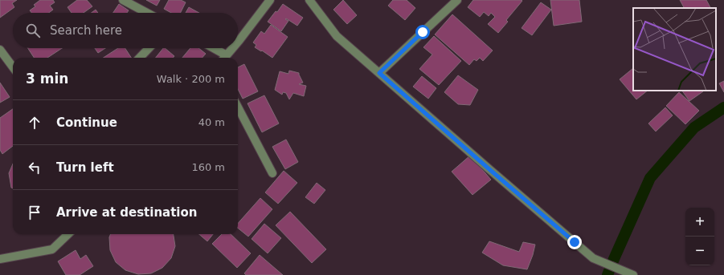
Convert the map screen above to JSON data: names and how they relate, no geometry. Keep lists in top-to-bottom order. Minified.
{"page":{"search":"Search here","heading":["3 min","Walk · 200 m"],"list":[["Continue","40 m"],["Turn left","160 m"],"Arrive at destination"],"map_buttons":["+","−"]}}
